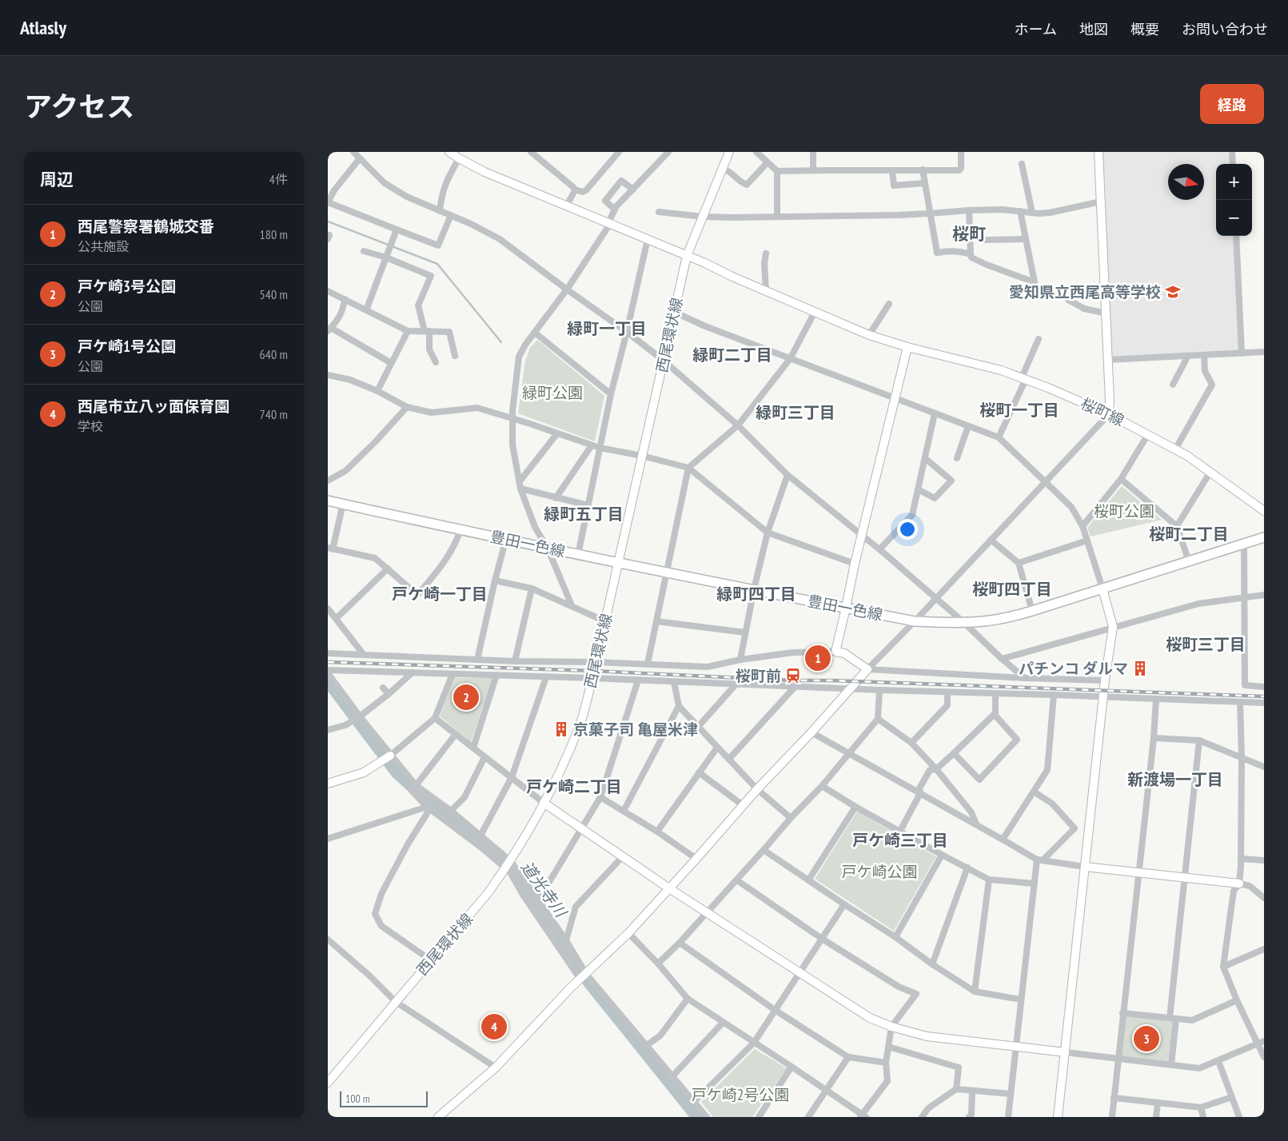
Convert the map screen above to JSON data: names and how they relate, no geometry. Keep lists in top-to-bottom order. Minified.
{"streets":{"main road":["豊田一色線"],"street":["西尾環状線","桜町線"]},"crossings":[["西尾環状線","豊田一色線"]],"districts":["桜町","緑町一丁目","緑町二丁目","桜町一丁目","緑町三丁目","緑町五丁目","桜町二丁目","桜町四丁目","戸ケ崎一丁目","緑町四丁目","桜町三丁目","新渡場一丁目","戸ケ崎二丁目","戸ケ崎三丁目"],"water":["道光寺川"],"parks":["緑町公園","桜町公園","戸ケ崎公園","戸ケ崎2号公園"],"places":{"school or university":["愛知県立西尾高等学校"],"building":["パチンコ ダルマ","京菓子司 亀屋米津"],"station":["桜町前"]},"scale_bar":"100 m","north":"right","page":{"header":"Atlasly","nav":["ホーム","地図","概要","お問い合わせ"],"title":"アクセス","buttons":"経路","heading":["周辺","4件"],"map_buttons":["+","−"],"list":[{"mark":"1","name":"西尾警察署鶴城交番","note":"公共施設","value":"180 m"},{"mark":"2","name":"戸ケ崎3号公園","note":"公園","value":"540 m"},{"mark":"3","name":"戸ケ崎1号公園","note":"公園","value":"640 m"},{"mark":"4","name":"西尾市立八ッ面保育園","note":"学校","value":"740 m"}],"pins":["1","2","4","3"],"scale":"100 m"}}
